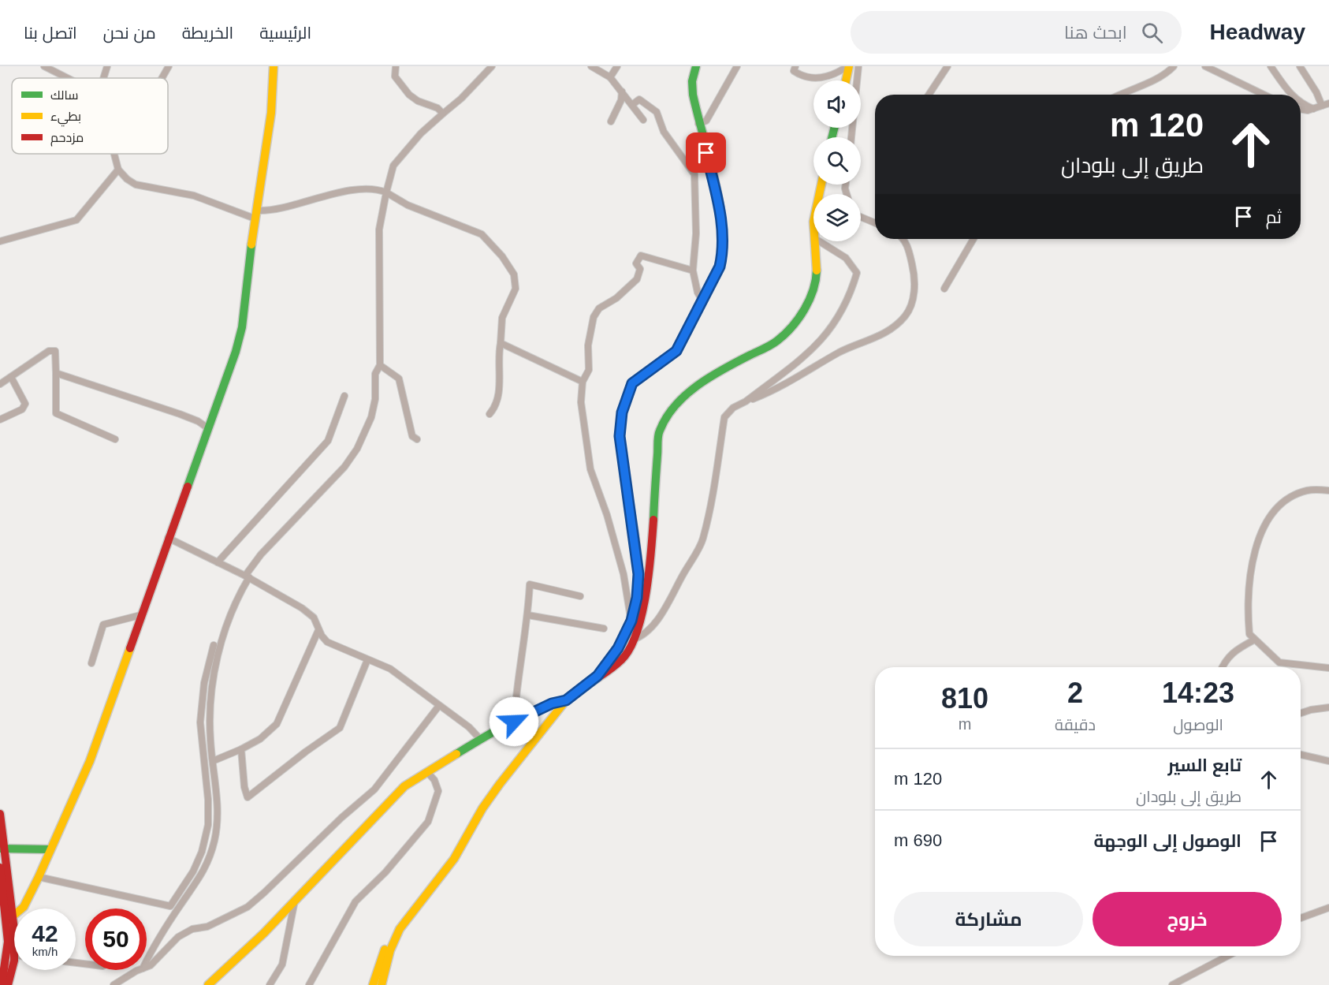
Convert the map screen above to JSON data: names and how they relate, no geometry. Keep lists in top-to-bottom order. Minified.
{"legend":["سالك","بطيء","مزدحم"],"page":{"header":"Headway","search":"ابحث هنا","nav":["الرئيسية","الخريطة","من نحن","اتصل بنا"],"turn":["120 m","طريق إلى بلودان"],"then":"ثم","eta":["14:23","الوصول","2","دقيقة","810","m"],"list":[{"name":"تابع السير","note":"طريق إلى بلودان","value":"120 m"},{"name":"الوصول إلى الوجهة","value":"690 m"}],"buttons":["خروج","مشاركة"],"speed":"42 km/h","limit":"50"}}
